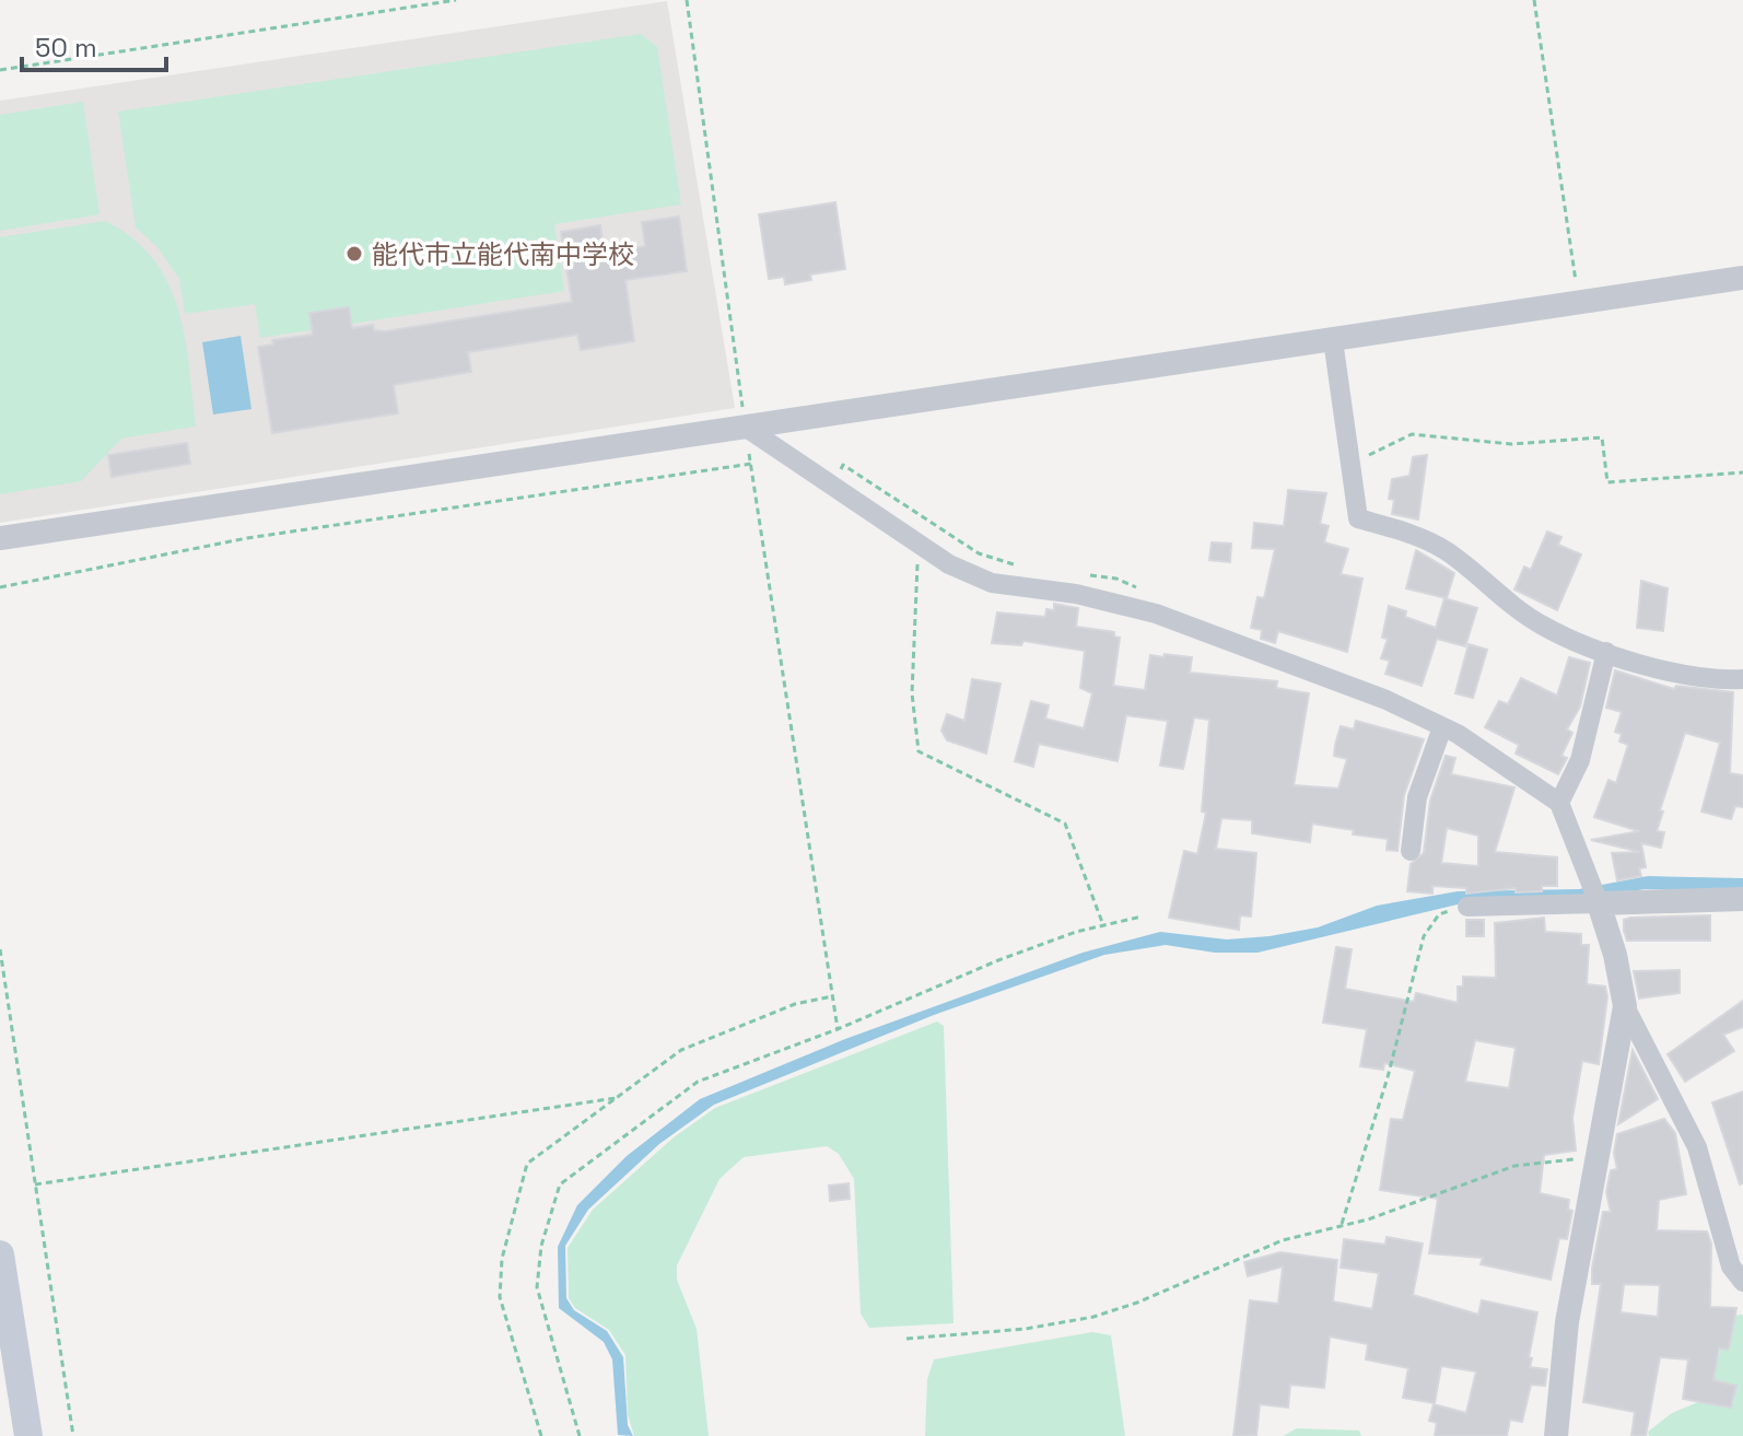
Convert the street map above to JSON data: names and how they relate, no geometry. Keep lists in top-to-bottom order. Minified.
{"places":["能代市立能代南中学校"],"scale_bar":"50 m"}
